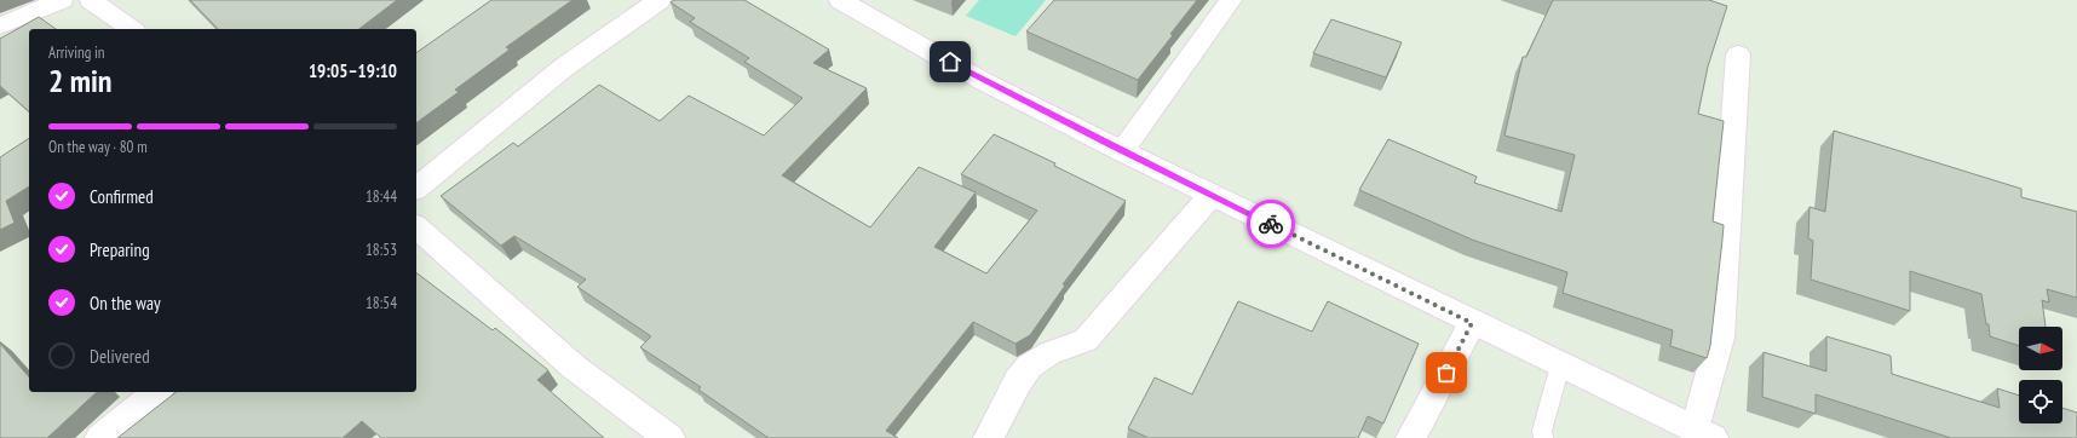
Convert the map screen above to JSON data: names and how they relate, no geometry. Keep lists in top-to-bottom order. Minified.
{"north":"right","page":{"heading":["2 min","Arriving in","19:05–19:10"],"bar":"On the way · 80 m","list":[["Confirmed","18:44"],["Preparing","18:53"],["On the way","18:54"],"Delivered"]}}
